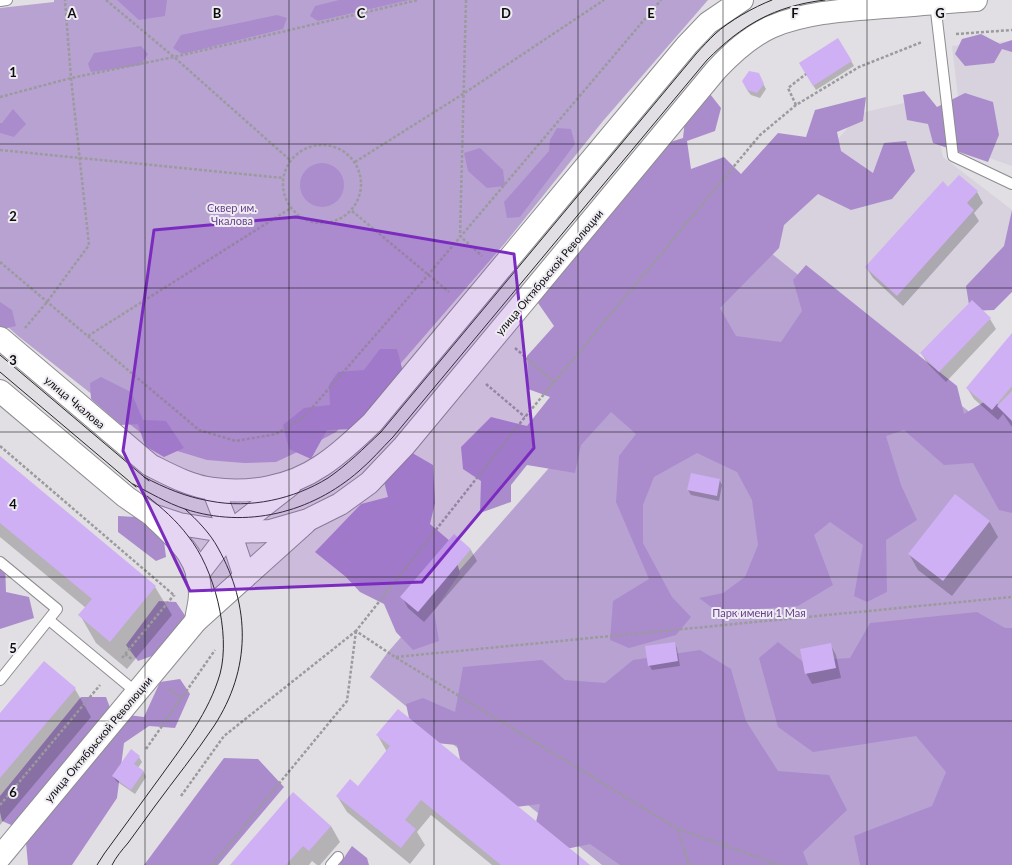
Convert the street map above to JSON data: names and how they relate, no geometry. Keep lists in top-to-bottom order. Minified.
{"streets":{"main road":["улица Октябрьской Революции","улица Чкалова"]},"parks":["Сквер им. Чкалова","Парк имени 1 Мая"],"grid":{"columns":["A","B","C","D","E","F","G"],"rows":["1","2","3","4","5","6"]}}
